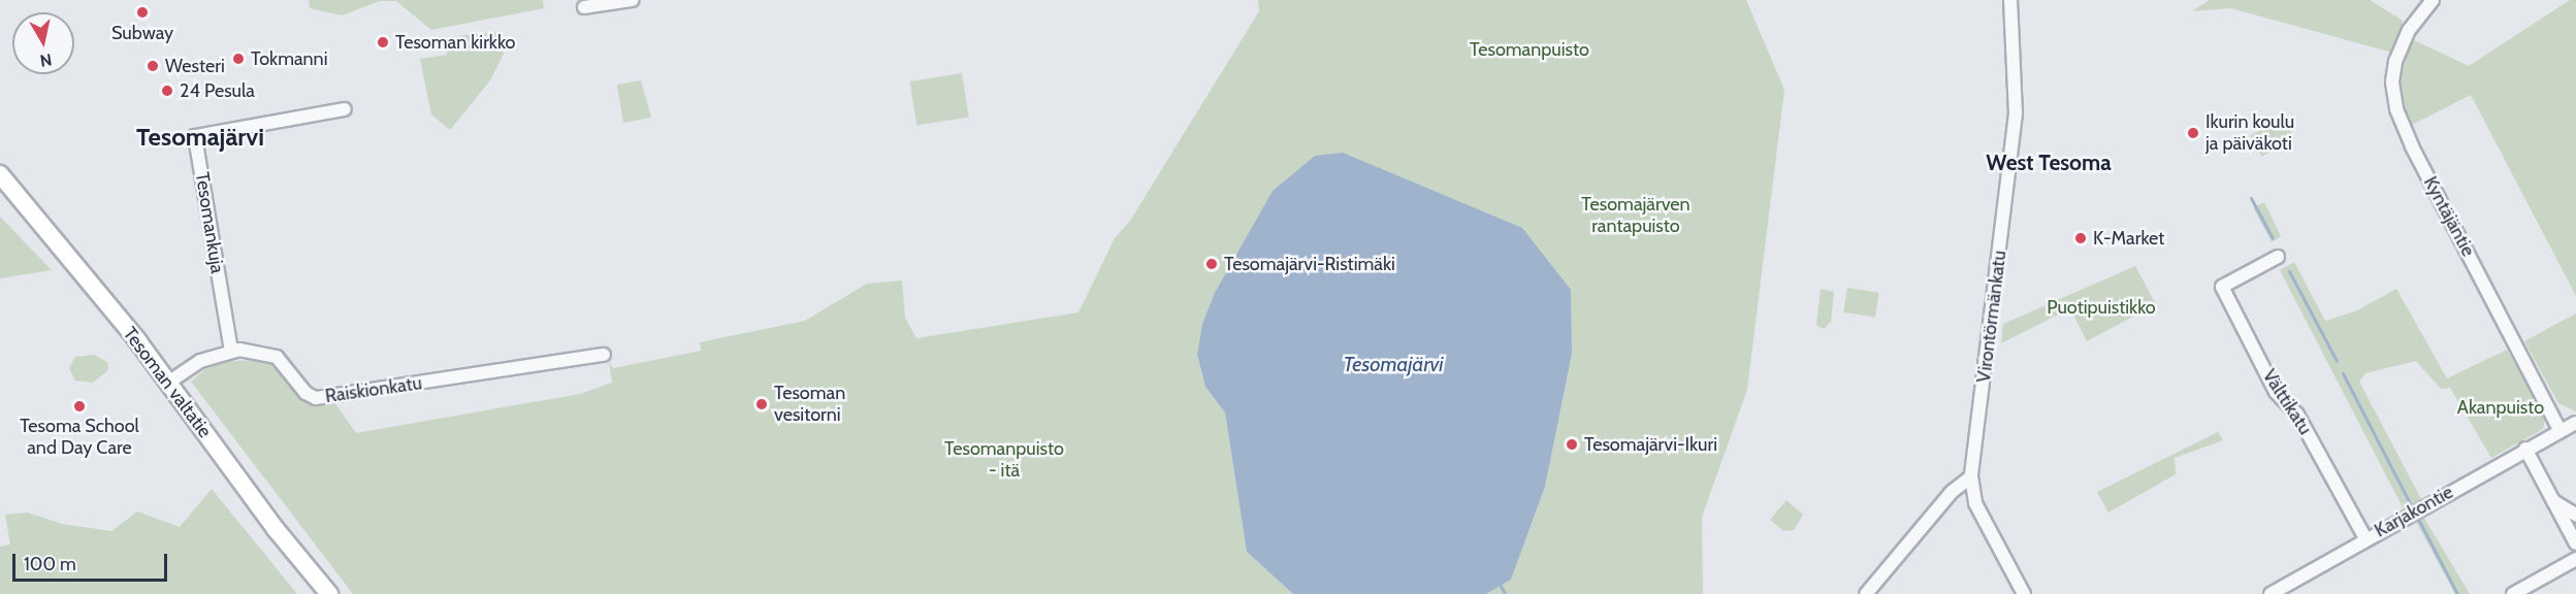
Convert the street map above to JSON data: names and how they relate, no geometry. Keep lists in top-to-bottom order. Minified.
{"streets":{"main road":["Tesoman valtatie"],"street":["Kyntäjäntie","Tesomankuja","Virontörmänkatu","Raiskionkatu","Välttikatu","Karjakontie"]},"crossings":[["Kyntäjäntie","Karjakontie"],["Tesomankuja","Raiskionkatu"],["Tesoman valtatie","Raiskionkatu"],["Välttikatu","Karjakontie"]],"districts":["Tesomajärvi","West Tesoma"],"water":["Tesomajärvi"],"parks":["Tesomanpuisto","Tesomajärven rantapuisto","Puotipuistikko","Akanpuisto","Tesomanpuisto - itä"],"places":["Subway","Tesoman kirkko","Tokmanni","Westeri","24 Pesula","Ikurin koulu ja päiväkoti","K-Market","Tesomajärvi-Ristimäki","Tesoman vesitorni","Tesoma School and Day Care","Tesomajärvi-Ikuri"],"scale_bar":"100 m","north":"bottom"}
